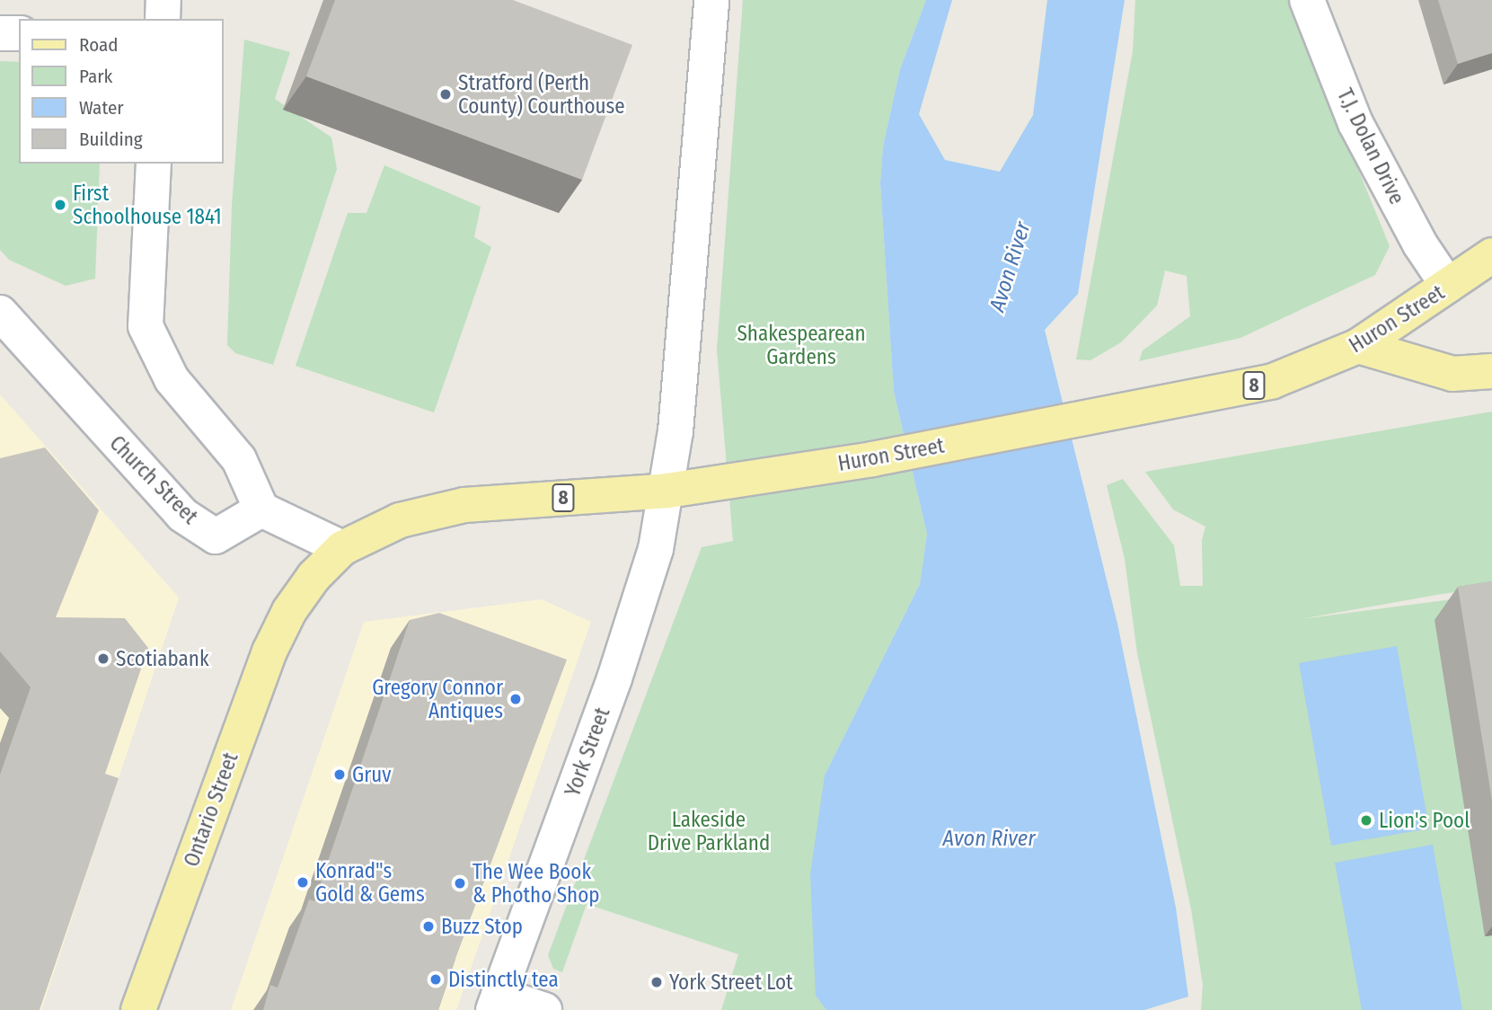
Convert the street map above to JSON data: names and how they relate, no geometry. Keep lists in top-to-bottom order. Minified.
{"streets":{"main road":["Huron Street","8","Ontario Street"],"street":["T.J. Dolan Drive","Church Street","York Street"]},"crossings":[["T.J. Dolan Drive","Huron Street"],["Huron Street","York Street"],["Huron Street","Ontario Street"]],"water":["Avon River"],"parks":["Shakespearean Gardens","Lakeside Drive Parkland"],"places":["Stratford (Perth County) Courthouse","First Schoolhouse 1841","Scotiabank","Gregory Connor Antiques","Gruv","Lion's Pool","Konrad\"s Gold & Gems","The Wee Book & Photho Shop","Buzz Stop","Distinctly tea","York Street Lot"],"legend":["Road","Park","Water","Building"]}
